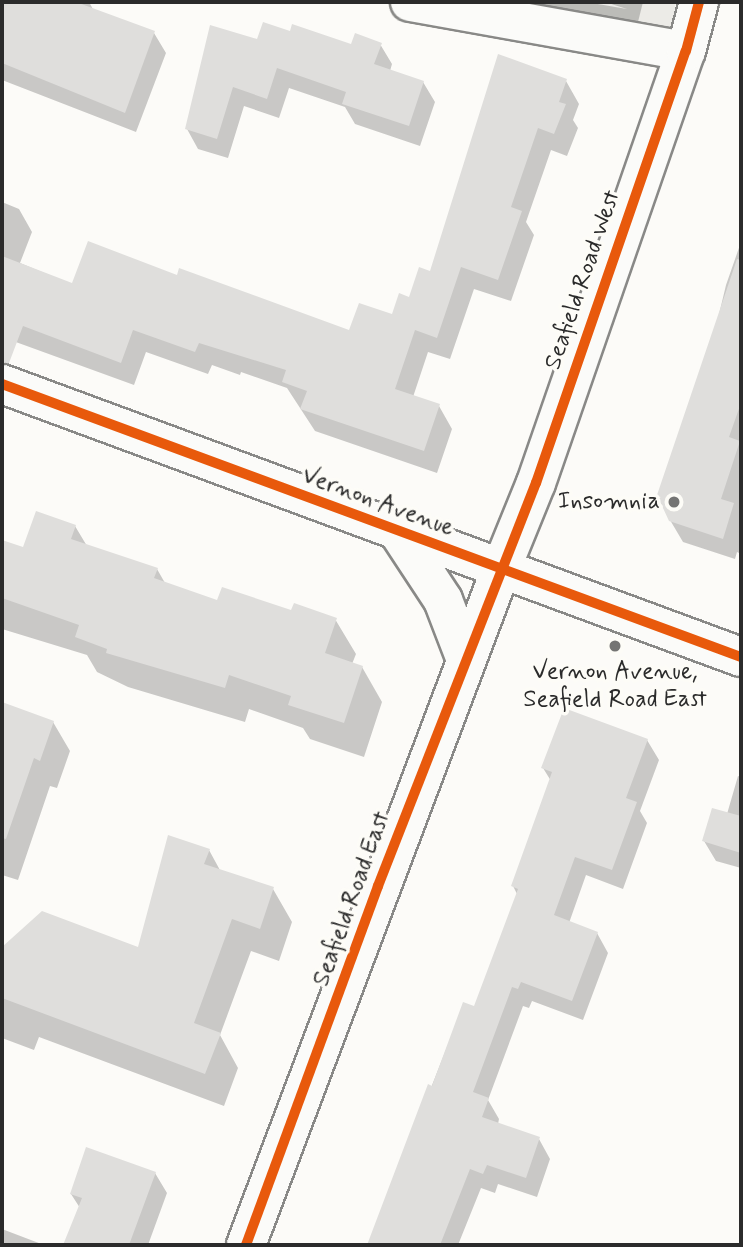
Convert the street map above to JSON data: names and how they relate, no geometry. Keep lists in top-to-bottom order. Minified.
{"streets":{"street":["Seafield Road West","Vernon Avenue","Seafield Road East"]},"crossings":[["Seafield Road West","Vernon Avenue"],["Seafield Road West","Seafield Road East"],["Vernon Avenue","Seafield Road East"]],"places":["Insomnia","Vernon Avenue, Seafield Road East"]}
